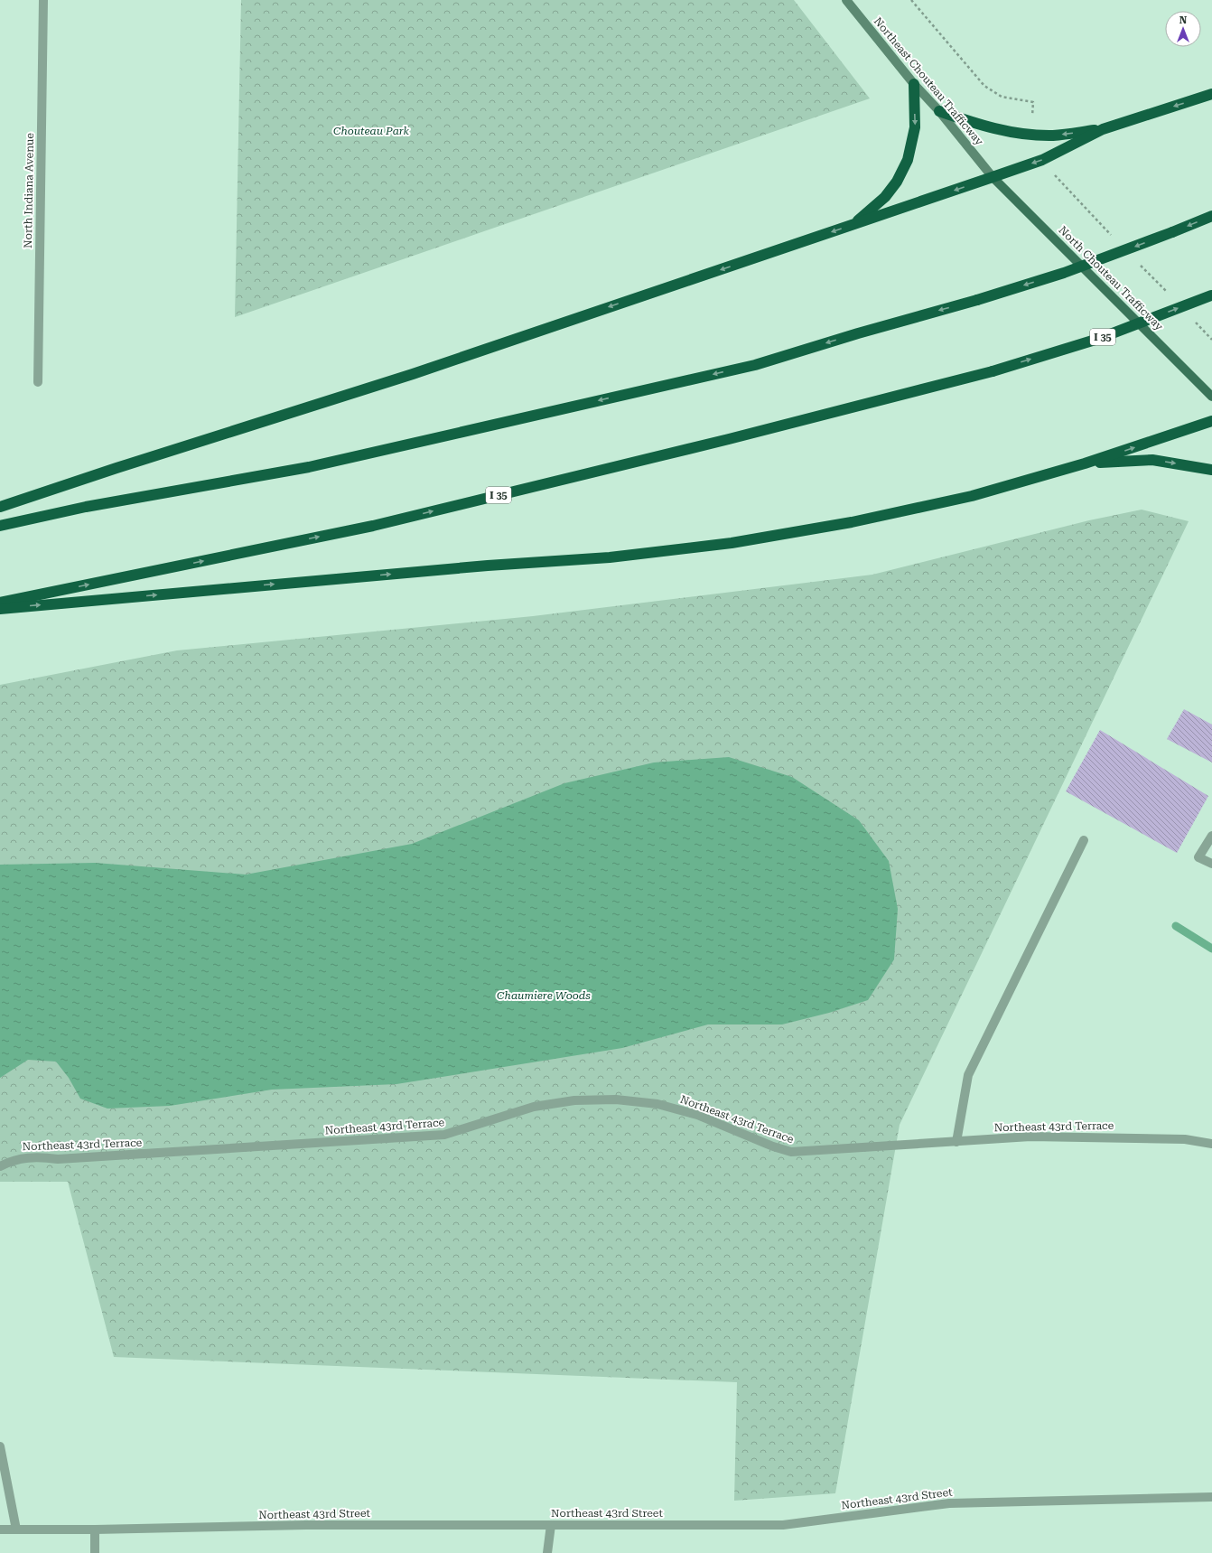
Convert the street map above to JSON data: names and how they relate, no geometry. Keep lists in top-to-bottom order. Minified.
{"streets":{"highway":["I 35"],"main road":["Northeast Chouteau Trafficway","North Chouteau Trafficway"],"street":["North Indiana Avenue","Northeast 43rd Terrace","Northeast 43rd Street"]},"crossings":[["Northeast Chouteau Trafficway","North Chouteau Trafficway"]],"parks":["Chouteau Park","Chaumiere Woods"],"north":"top"}
